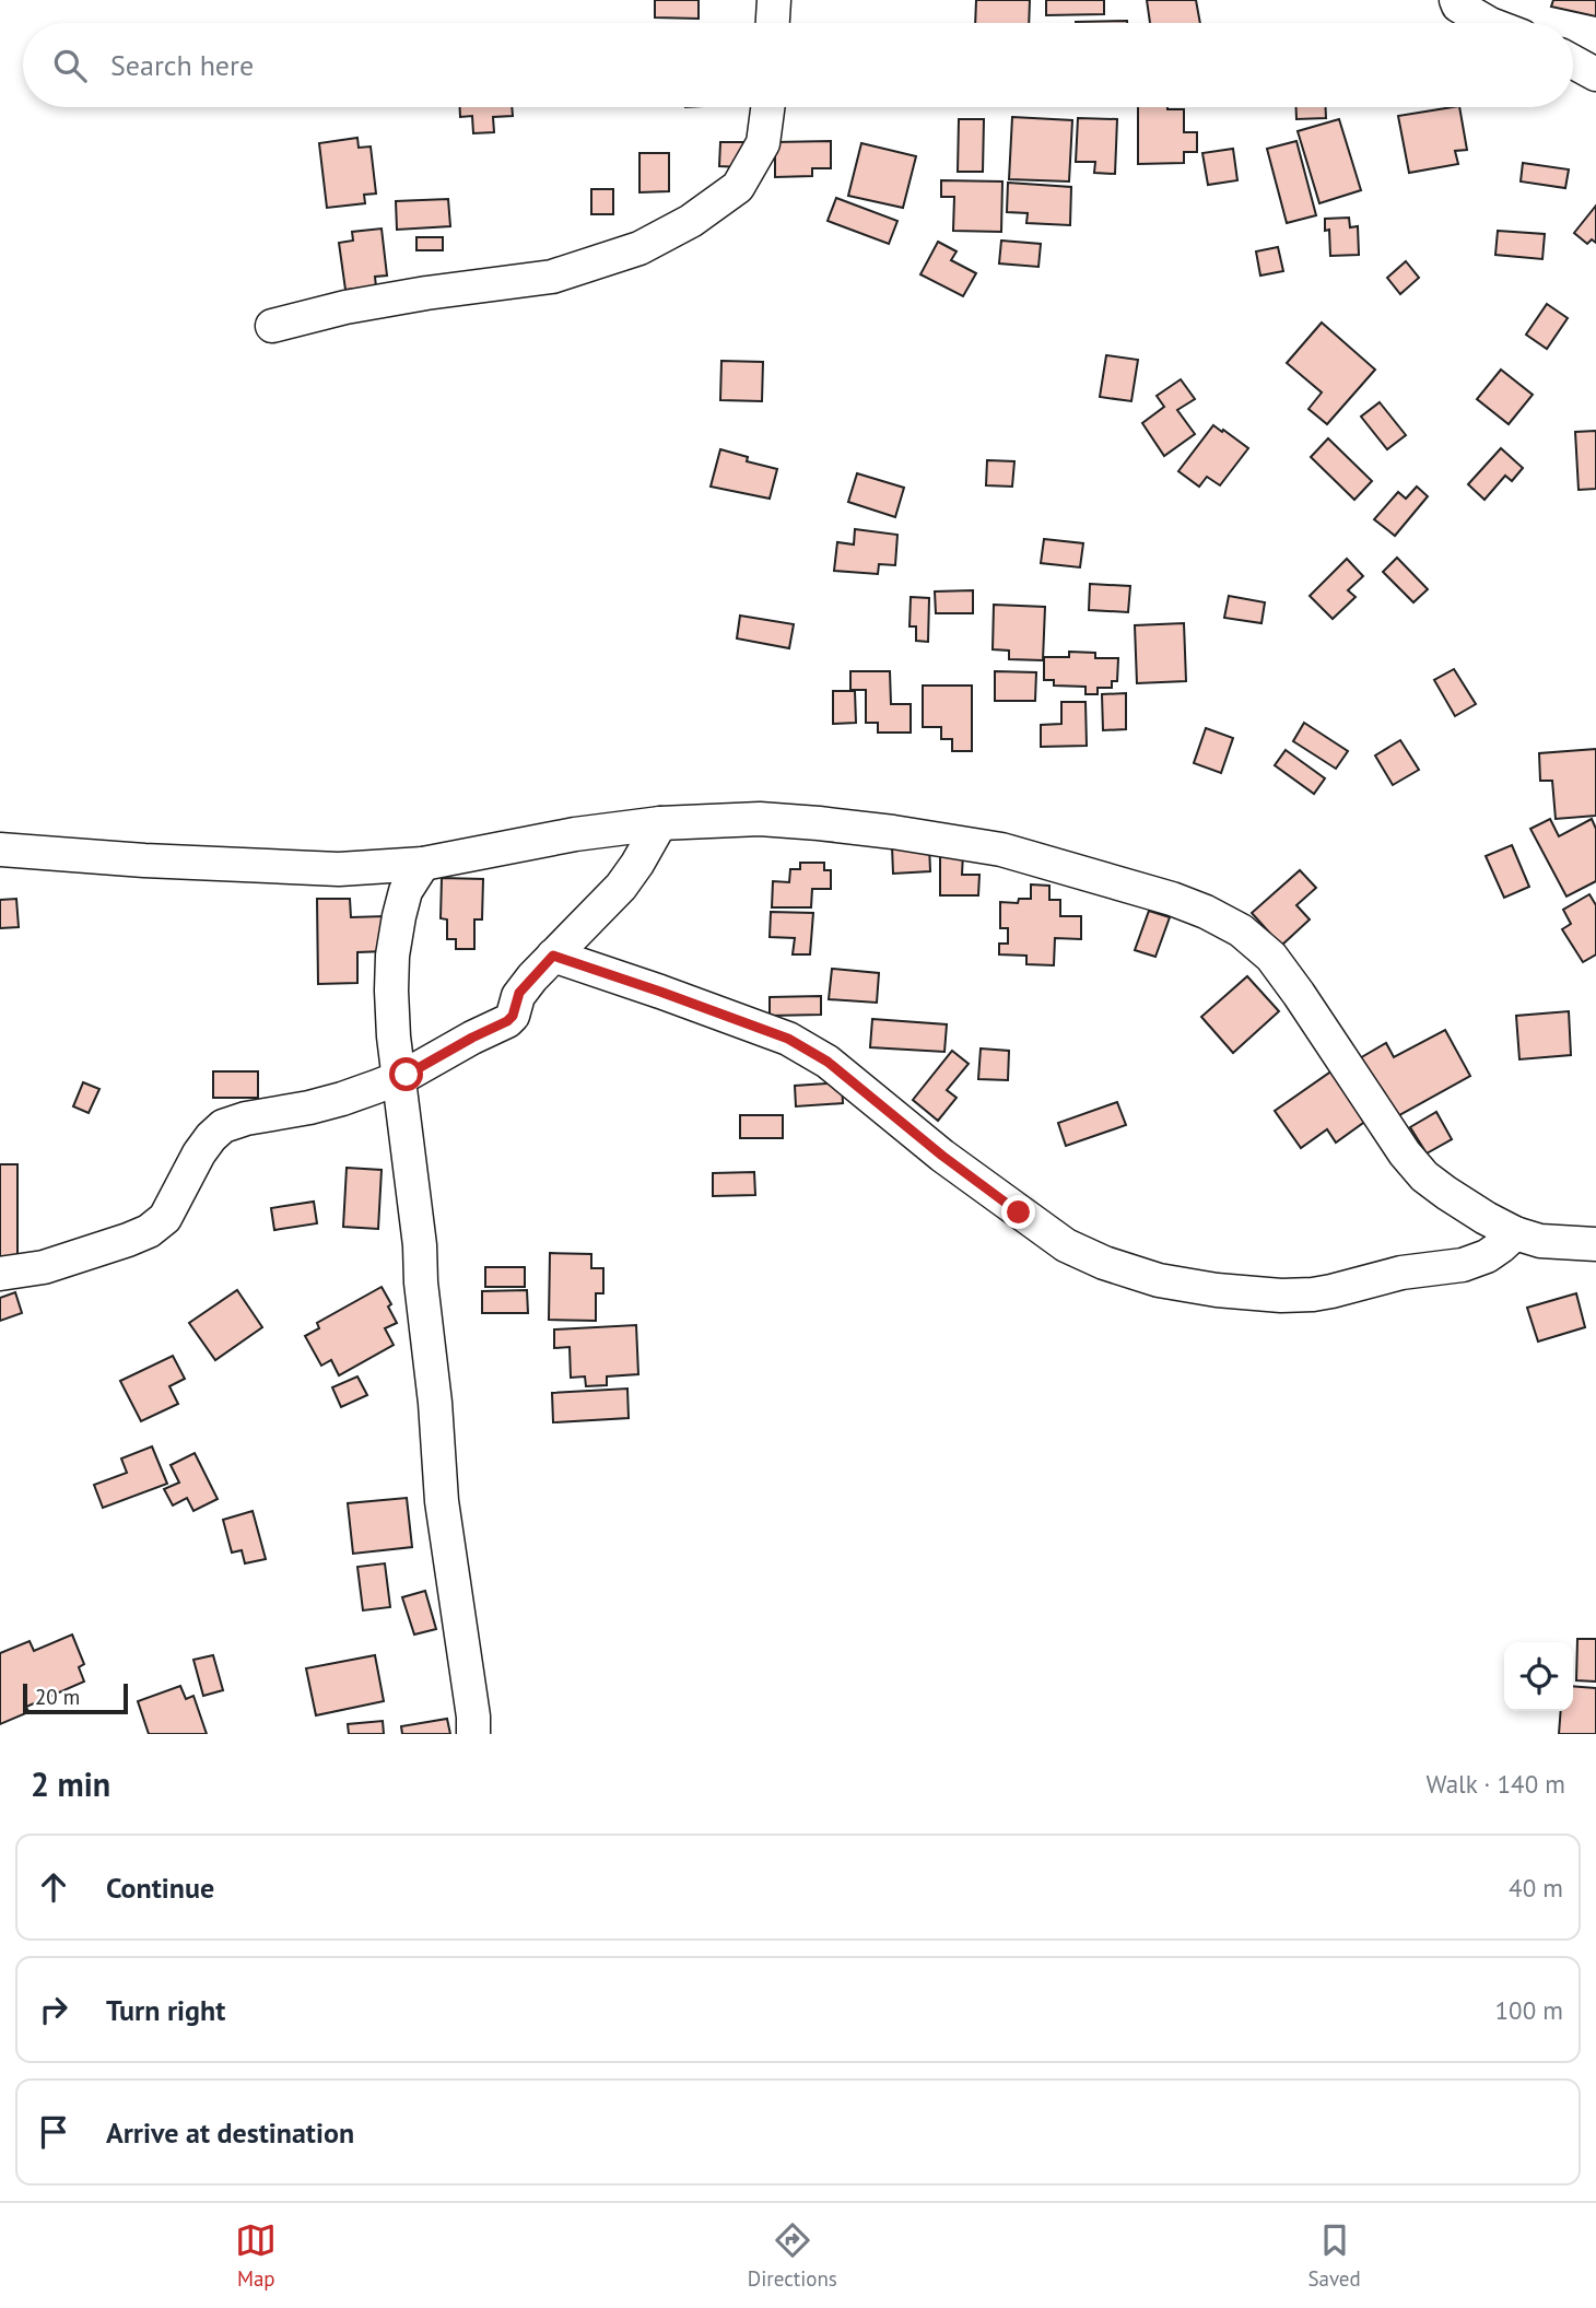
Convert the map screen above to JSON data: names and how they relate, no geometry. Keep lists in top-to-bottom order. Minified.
{"scale_bar":"20 m","page":{"search":"Search here","scale":"20 m","heading":["2 min","Walk · 140 m"],"list":[["Continue","40 m"],["Turn right","100 m"],"Arrive at destination"],"nav":["Map","Directions","Saved"]}}
